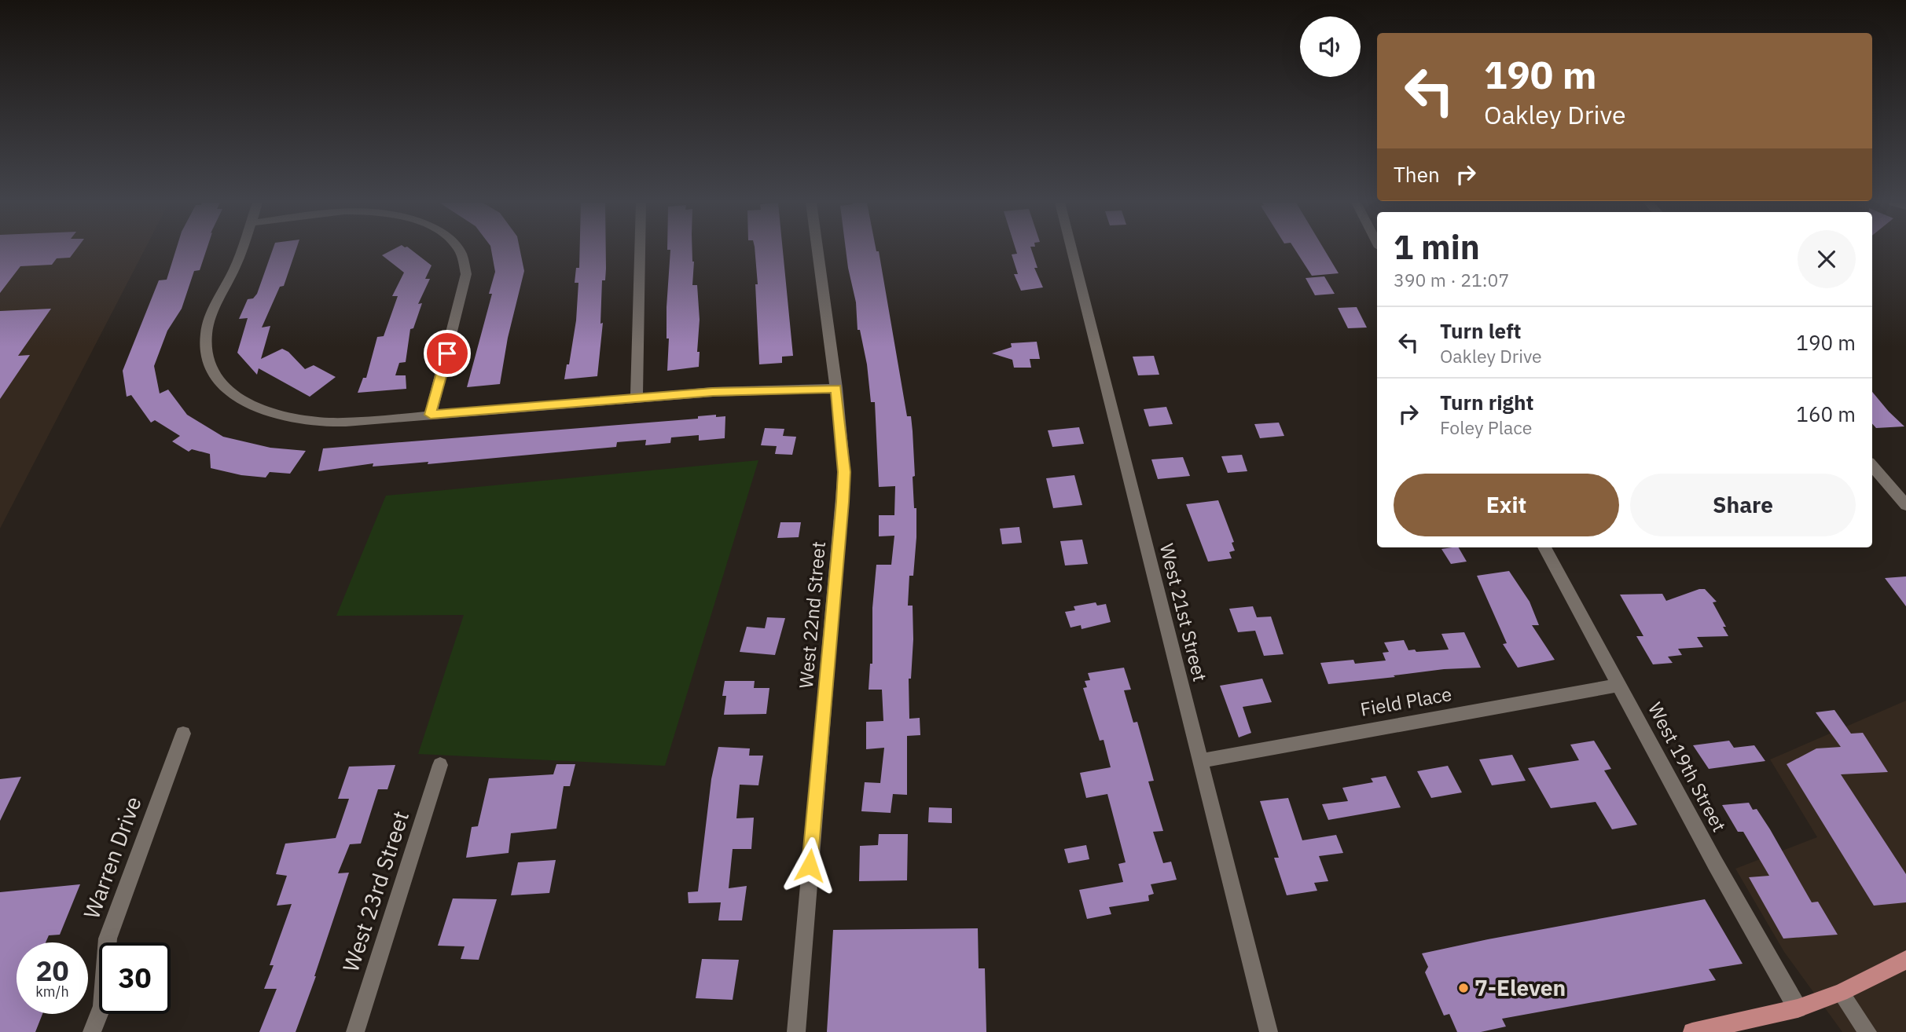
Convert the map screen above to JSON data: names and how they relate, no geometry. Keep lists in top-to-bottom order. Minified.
{"streets":{"street":["West 21st Street","West 22nd Street","Field Place","West 19th Street","Warren Drive","West 23rd Street"]},"crossings":[["West 21st Street","Field Place"],["Field Place","West 19th Street"]],"places":["7-Eleven"],"page":{"turn":["190 m","Oakley Drive"],"then":"Then","heading":["1 min","390 m · 21:07"],"list":[{"name":"Turn left","note":"Oakley Drive","value":"190 m"},{"name":"Turn right","note":"Foley Place","value":"160 m"}],"buttons":["Exit","Share"],"speed":"20 km/h","limit":"30"}}
